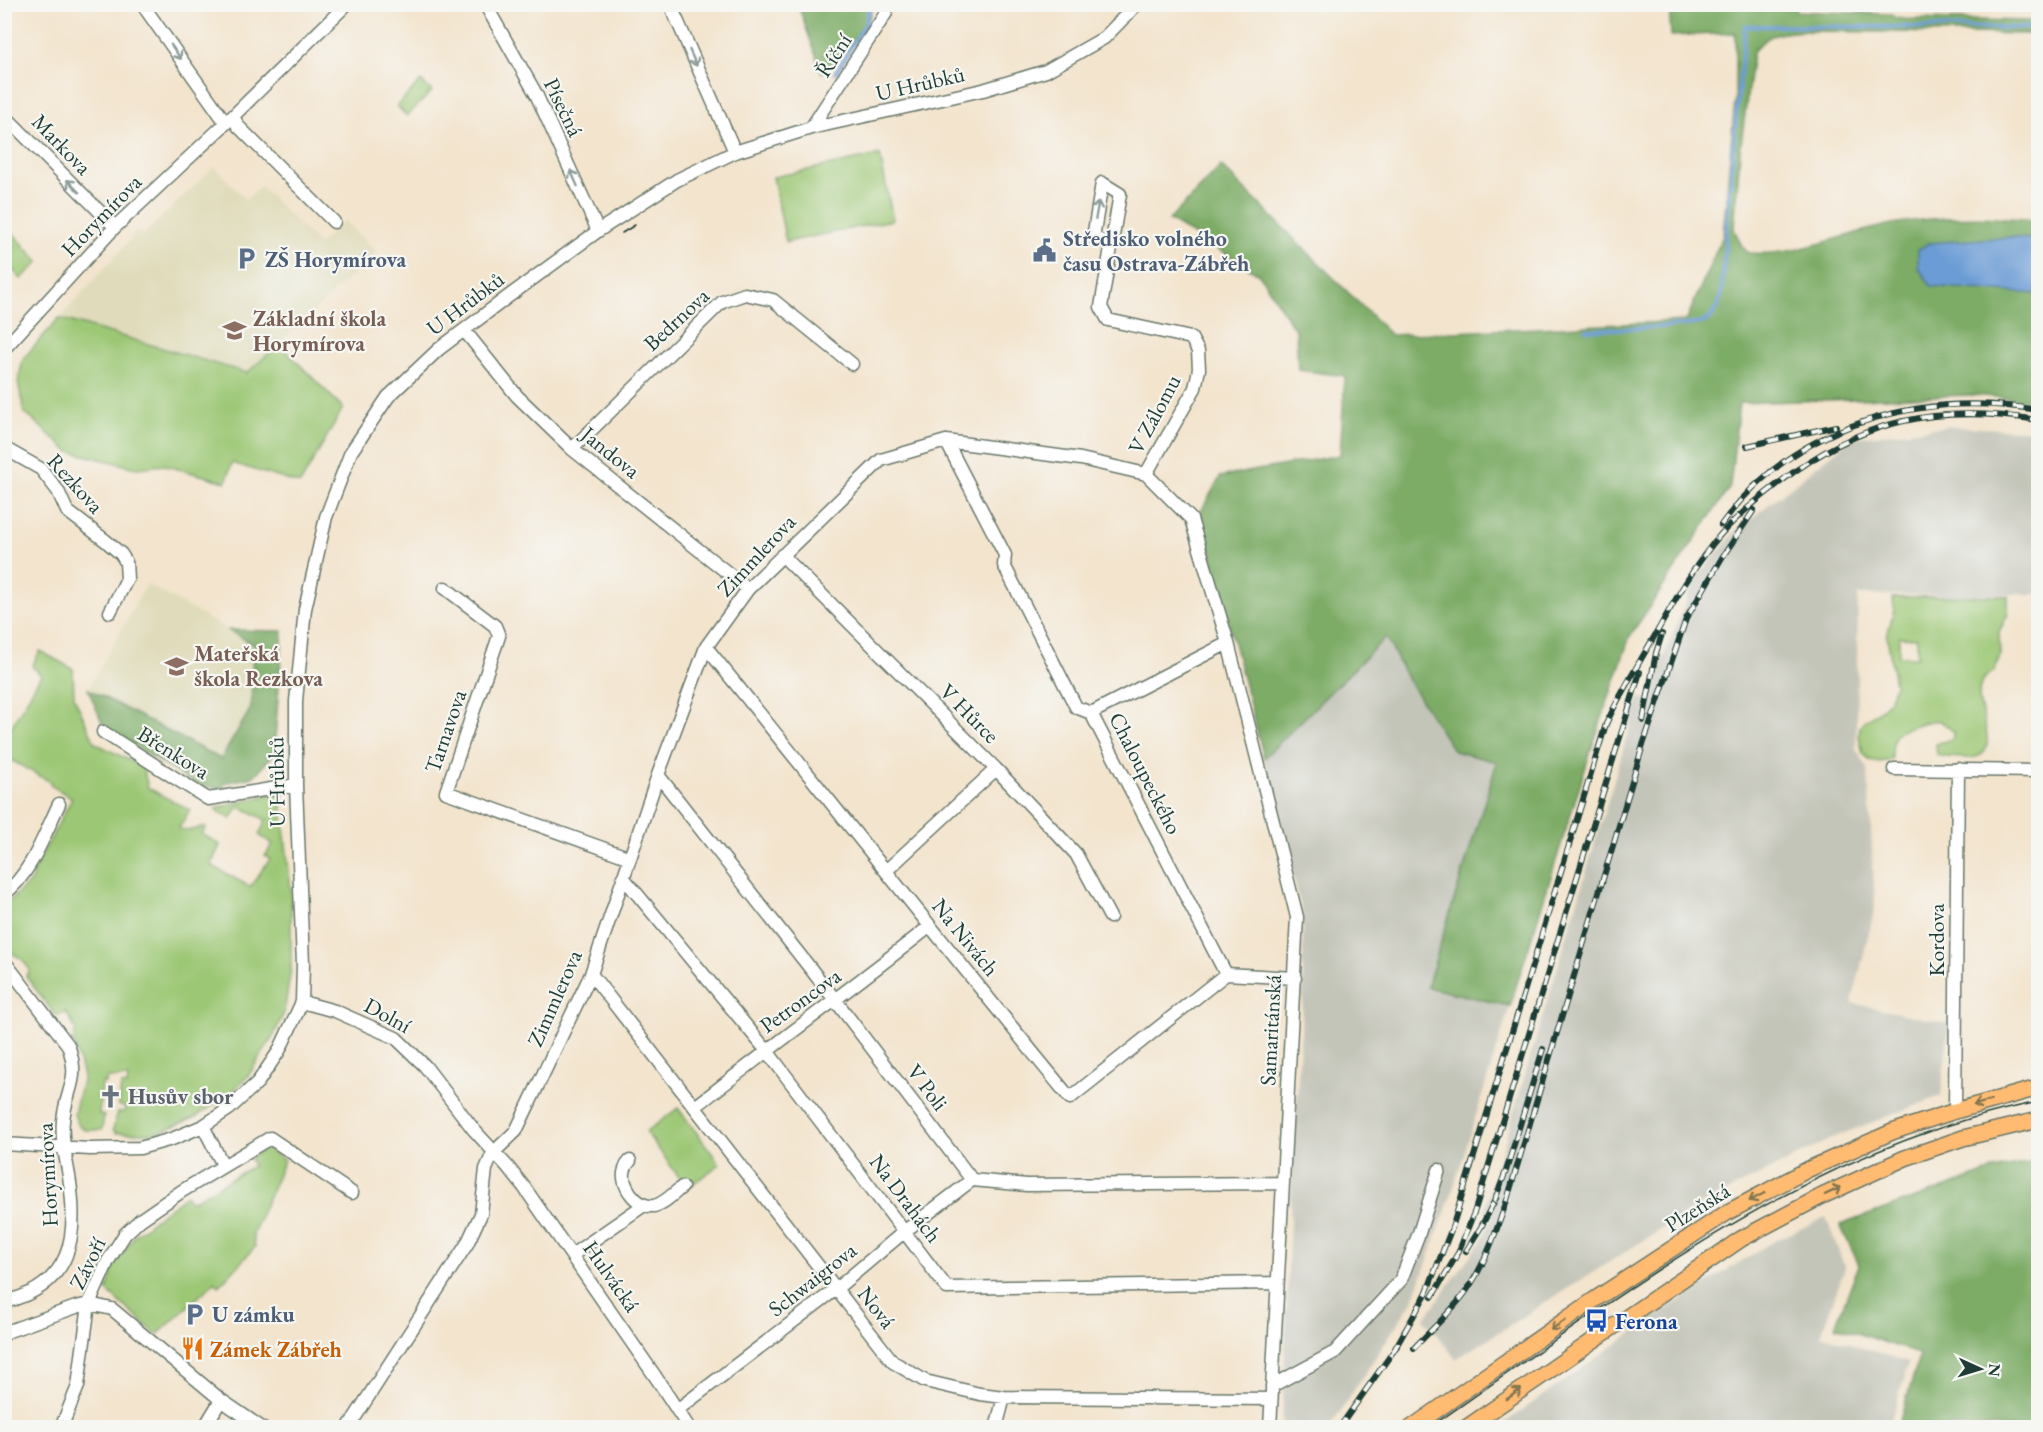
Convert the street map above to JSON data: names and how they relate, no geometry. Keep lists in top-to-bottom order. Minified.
{"streets":{"main road":["Plzeňská"],"street":["Říční","U Hrůbků","Písečná","Markova","Horymírova","Bedrnova","V Zálomu","Jandova","Rezkova","Zimmlerova","V Hůrce","Tarnavova","Břenkova","Chaloupeckého","Na Nivách","Kordova","Petroncova","Dolní","Samaritánská","V Poli","Na Drahách","Závoří","Hulvácká","Schwaigrova","Nová"]},"crossings":[["Říční","U Hrůbků"],["U Hrůbků","Písečná"],["U Hrůbků","Jandova"],["U Hrůbků","Břenkova"],["U Hrůbků","Dolní"],["Markova","Horymírova"],["Bedrnova","Jandova"],["V Zálomu","Zimmlerova"],["Jandova","Zimmlerova"],["Zimmlerova","V Hůrce"],["Zimmlerova","Tarnavova"],["Zimmlerova","Chaloupeckého"],["Zimmlerova","Na Nivách"],["Zimmlerova","Dolní"],["Zimmlerova","V Poli"],["Zimmlerova","Na Drahách"],["Zimmlerova","Hulvácká"],["Zimmlerova","Nová"],["Chaloupeckého","Na Nivách"],["Na Nivách","Petroncova"],["Kordova","Plzeňská"],["Petroncova","V Poli"],["Petroncova","Na Drahách"],["Petroncova","Nová"],["Dolní","Hulvácká"],["Samaritánská","Na Drahách"],["Samaritánská","Nová"],["V Poli","Schwaigrova"],["Na Drahách","Schwaigrova"],["Hulvácká","Schwaigrova"],["Schwaigrova","Nová"]],"one_way":["Písečná","Markova"],"places":{"public building":["Středisko volného času Ostrava-Zábřeh"],"parking":["ZŠ Horymírova","U zámku"],"school or university":["Základní škola Horymírova","Mateřská škola Rezkova"],"church":["Husův sbor"],"bus stop":["Ferona"],"restaurant":["Zámek Zábřeh"]},"north":"right"}
